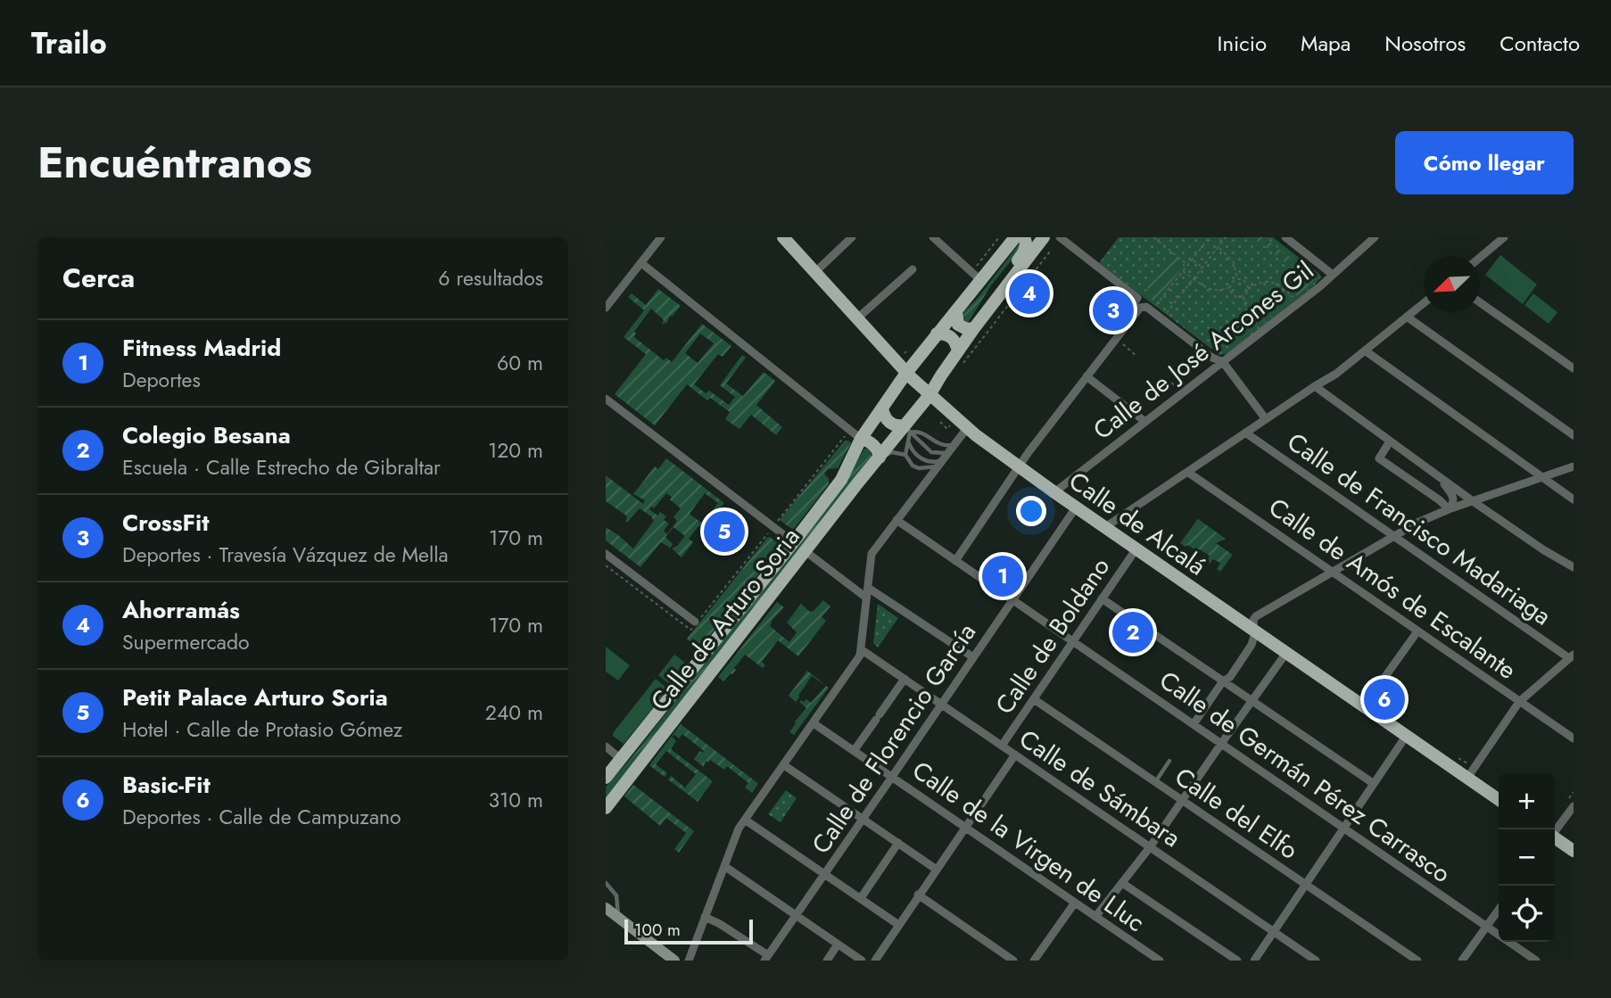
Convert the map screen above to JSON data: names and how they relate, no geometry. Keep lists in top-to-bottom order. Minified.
{"streets":{"main road":["Calle de Alcalá","Calle de Arturo Soria"],"street":["Calle de José Arcones Gil","Calle de Francisco Madariaga","Calle de Amós de Escalante","Calle de Boldano","Calle de Florencio García","Calle de Germán Pérez Carrasco","Calle de Sámbara","Calle del Elfo","Calle de la Virgen de Lluc"]},"crossings":[["Calle de José Arcones Gil","Calle de Alcalá"],["Calle de Alcalá","Calle de Arturo Soria"],["Calle de Alcalá","Calle de Boldano"],["Calle de Alcalá","Calle de Florencio García"],["Calle de Boldano","Calle de Germán Pérez Carrasco"],["Calle de Boldano","Calle de Sámbara"],["Calle de Boldano","Calle del Elfo"],["Calle de Boldano","Calle de la Virgen de Lluc"],["Calle de Florencio García","Calle de Germán Pérez Carrasco"],["Calle de Florencio García","Calle de Sámbara"],["Calle de Florencio García","Calle de la Virgen de Lluc"]],"scale_bar":"100 m","north":"bottom left","page":{"header":"Trailo","nav":["Inicio","Mapa","Nosotros","Contacto"],"title":"Encuéntranos","buttons":"Cómo llegar","heading":["Cerca","6 resultados"],"pins":["4","3","5","1","2","6"],"list":[{"mark":"1","name":"Fitness Madrid","note":"Deportes","value":"60 m"},{"mark":"2","name":"Colegio Besana","note":"Escuela · Calle Estrecho de Gibraltar","value":"120 m"},{"mark":"3","name":"CrossFit","note":"Deportes · Travesía Vázquez de Mella","value":"170 m"},{"mark":"4","name":"Ahorramás","note":"Supermercado","value":"170 m"},{"mark":"5","name":"Petit Palace Arturo Soria","note":"Hotel · Calle de Protasio Gómez","value":"240 m"},{"mark":"6","name":"Basic-Fit","note":"Deportes · Calle de Campuzano","value":"310 m"}],"map_buttons":["+","−"],"scale":"100 m"}}
